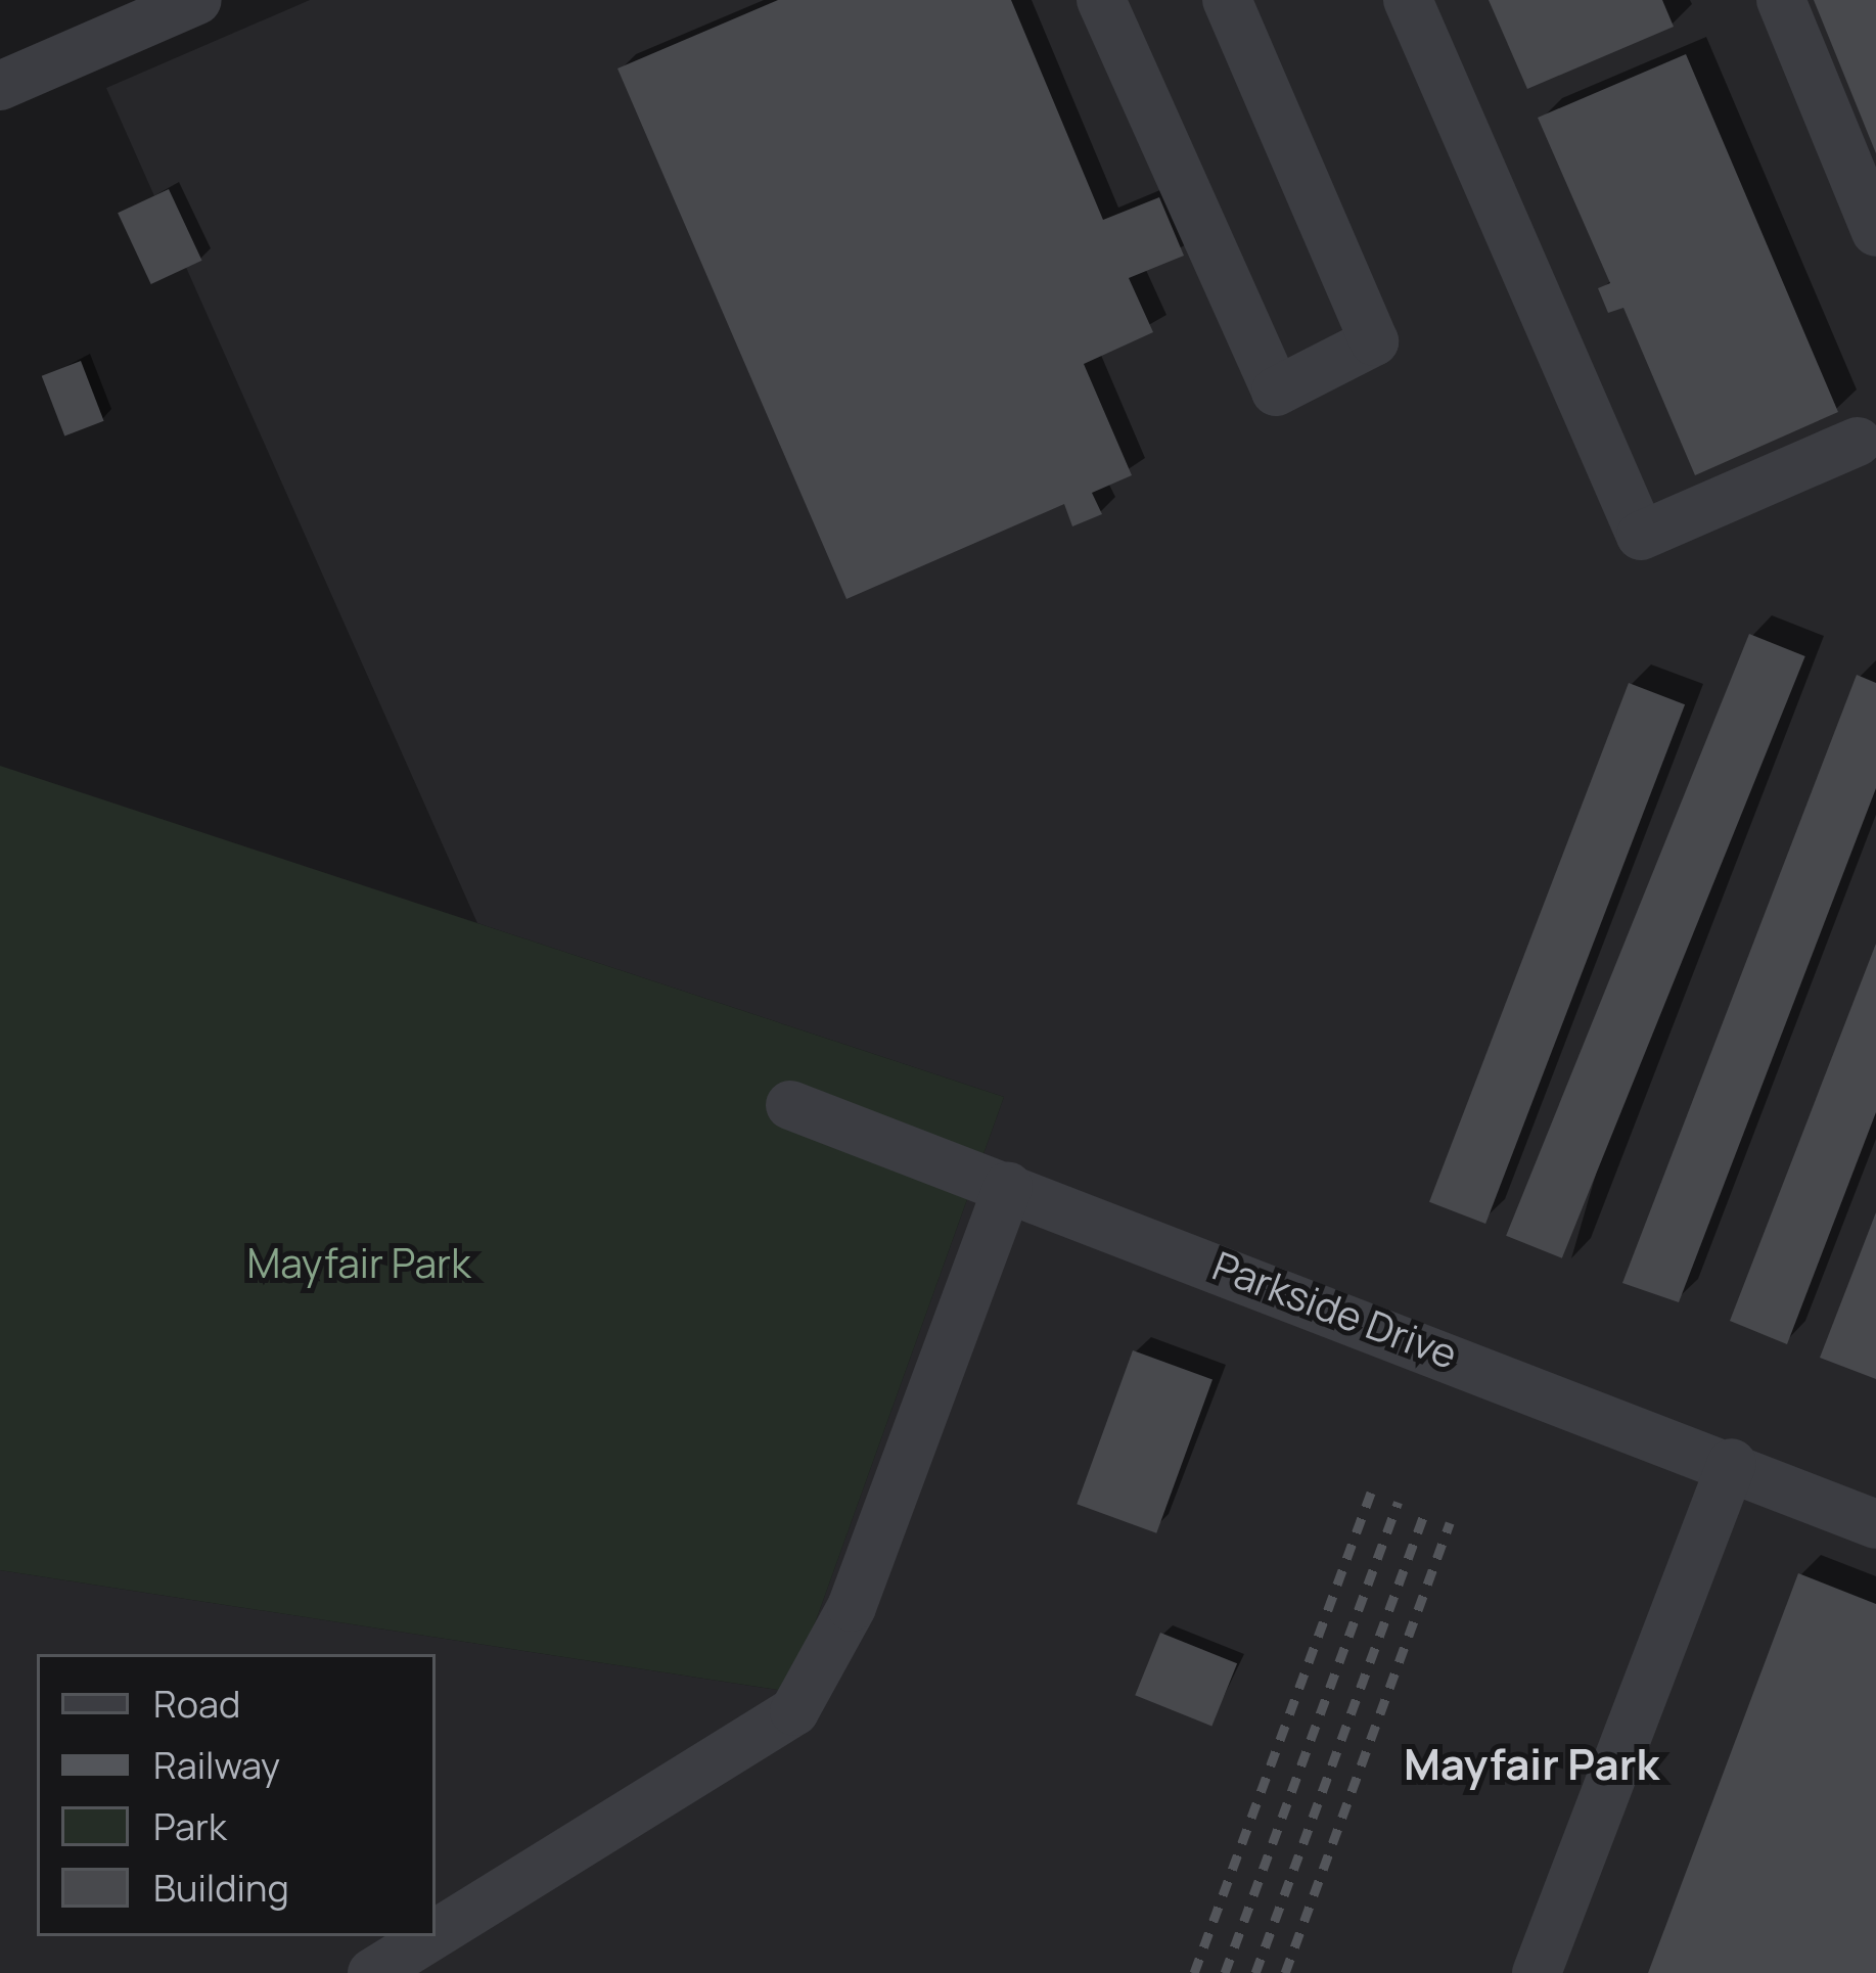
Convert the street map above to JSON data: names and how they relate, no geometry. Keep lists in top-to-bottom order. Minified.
{"streets":{"street":["Parkside Drive"]},"districts":["Mayfair Park"],"parks":["Mayfair Park"],"legend":["Road","Railway","Park","Building"]}
